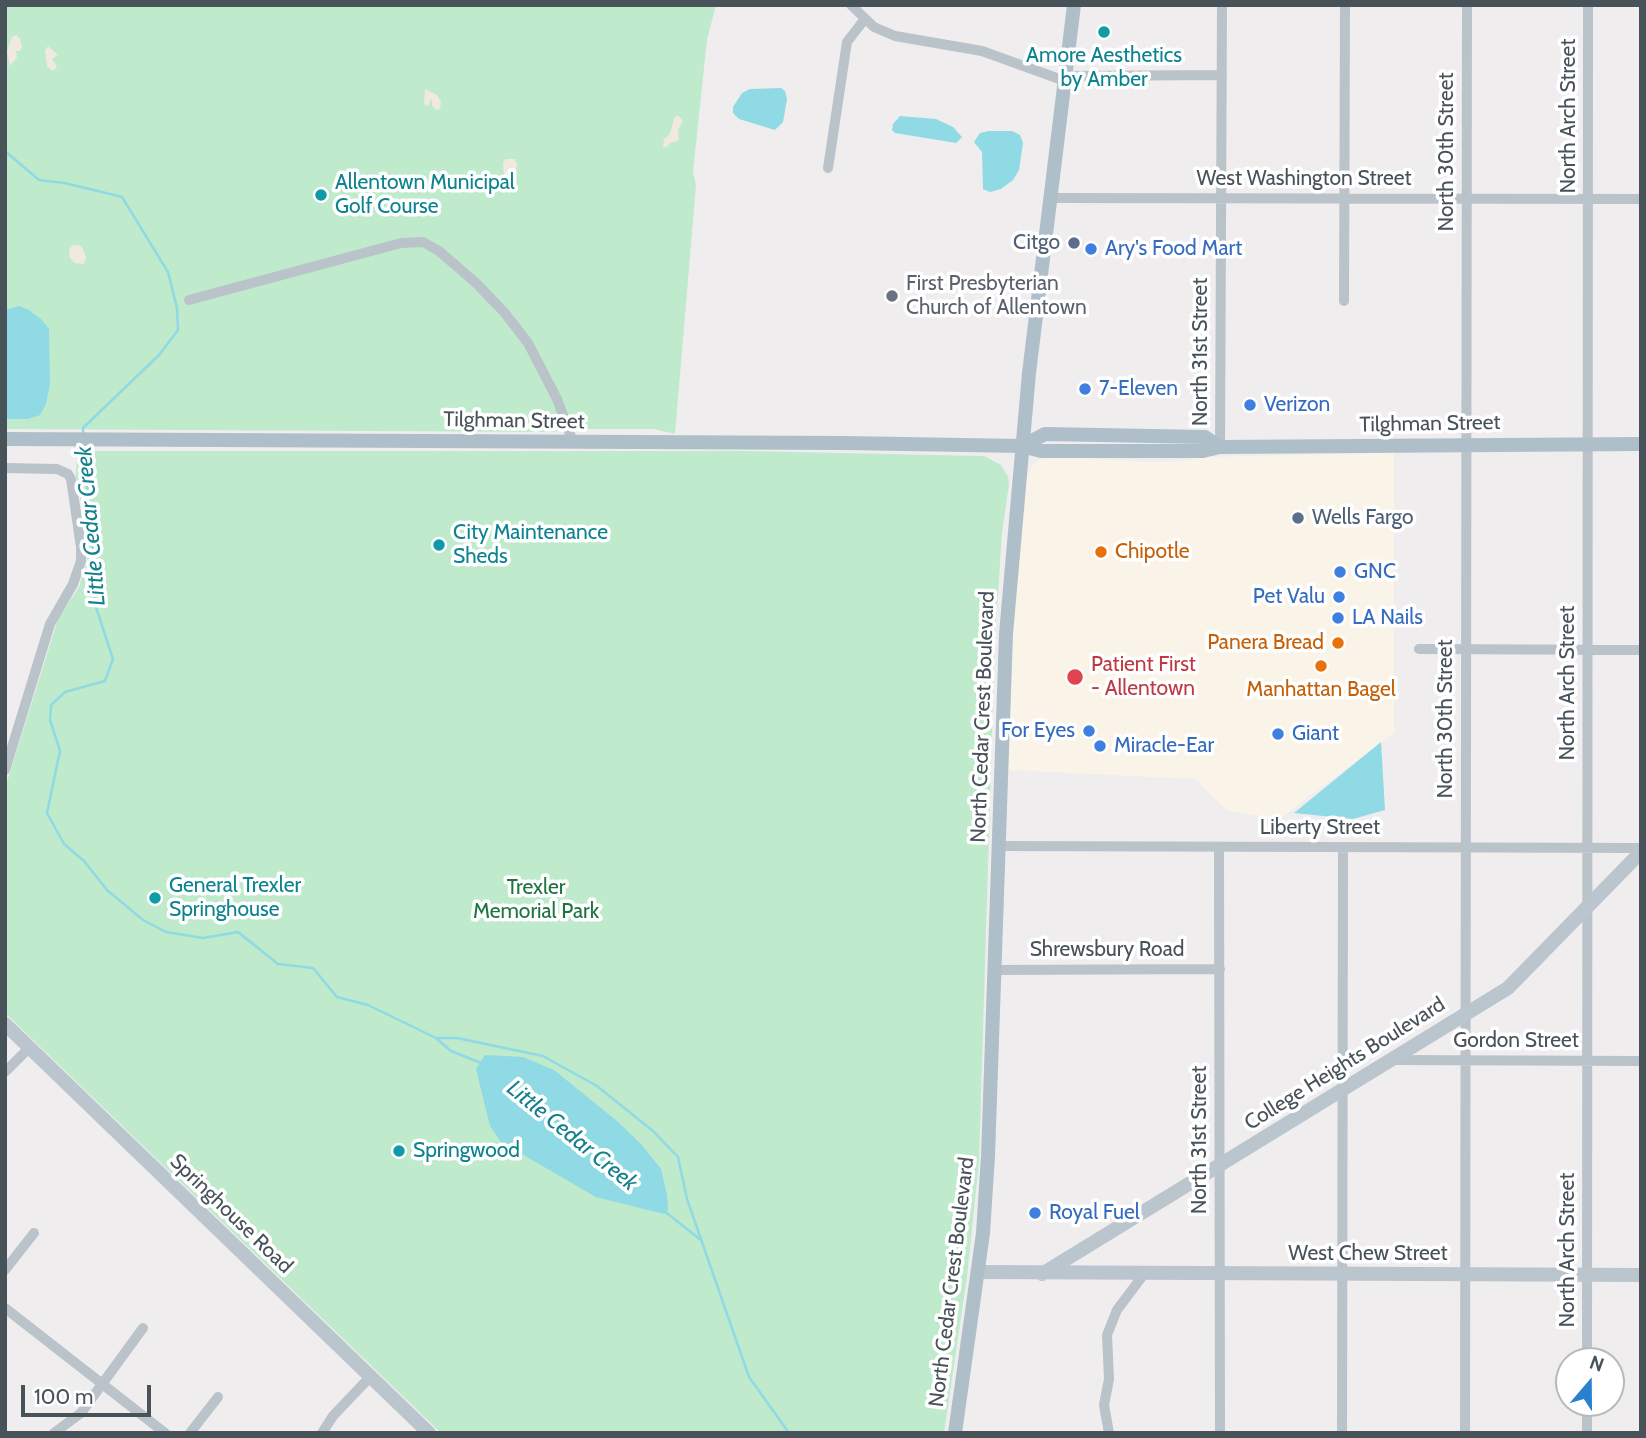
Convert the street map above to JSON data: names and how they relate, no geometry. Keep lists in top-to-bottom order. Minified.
{"streets":{"main road":["Tilghman Street","North Cedar Crest Boulevard"],"street":["North Arch Street","North 30th Street","West Washington Street","North 31st Street","Liberty Street","Shrewsbury Road","Gordon Street","College Heights Boulevard","Springhouse Road","West Chew Street"]},"crossings":[["North Arch Street","West Washington Street"],["North Arch Street","Tilghman Street"],["North Arch Street","Liberty Street"],["North Arch Street","Gordon Street"],["North Arch Street","College Heights Boulevard"],["North Arch Street","West Chew Street"],["North 30th Street","West Washington Street"],["North 30th Street","Tilghman Street"],["North 30th Street","Liberty Street"],["North 30th Street","Gordon Street"],["North 30th Street","College Heights Boulevard"],["North 30th Street","West Chew Street"],["West Washington Street","North 31st Street"],["West Washington Street","North Cedar Crest Boulevard"],["North 31st Street","Tilghman Street"],["North 31st Street","Liberty Street"],["North 31st Street","Shrewsbury Road"],["North 31st Street","College Heights Boulevard"],["North 31st Street","West Chew Street"],["Tilghman Street","North Cedar Crest Boulevard"],["North Cedar Crest Boulevard","Liberty Street"],["North Cedar Crest Boulevard","Shrewsbury Road"],["North Cedar Crest Boulevard","West Chew Street"],["Liberty Street","College Heights Boulevard"],["Gordon Street","College Heights Boulevard"],["College Heights Boulevard","West Chew Street"]],"water":["Little Cedar Creek"],"parks":["Trexler Memorial Park"],"places":["Amore Aesthetics by Amber","Allentown Municipal Golf Course","Citgo","Ary's Food Mart","First Presbyterian Church of Allentown","7-Eleven","Verizon","Wells Fargo","City Maintenance Sheds","Chipotle","GNC","Pet Valu","LA Nails","Panera Bread","Manhattan Bagel","Patient First - Allentown","For Eyes","Giant","Miracle-Ear","General Trexler Springhouse","Springwood","Royal Fuel"],"scale_bar":"100 m","north":"top"}
